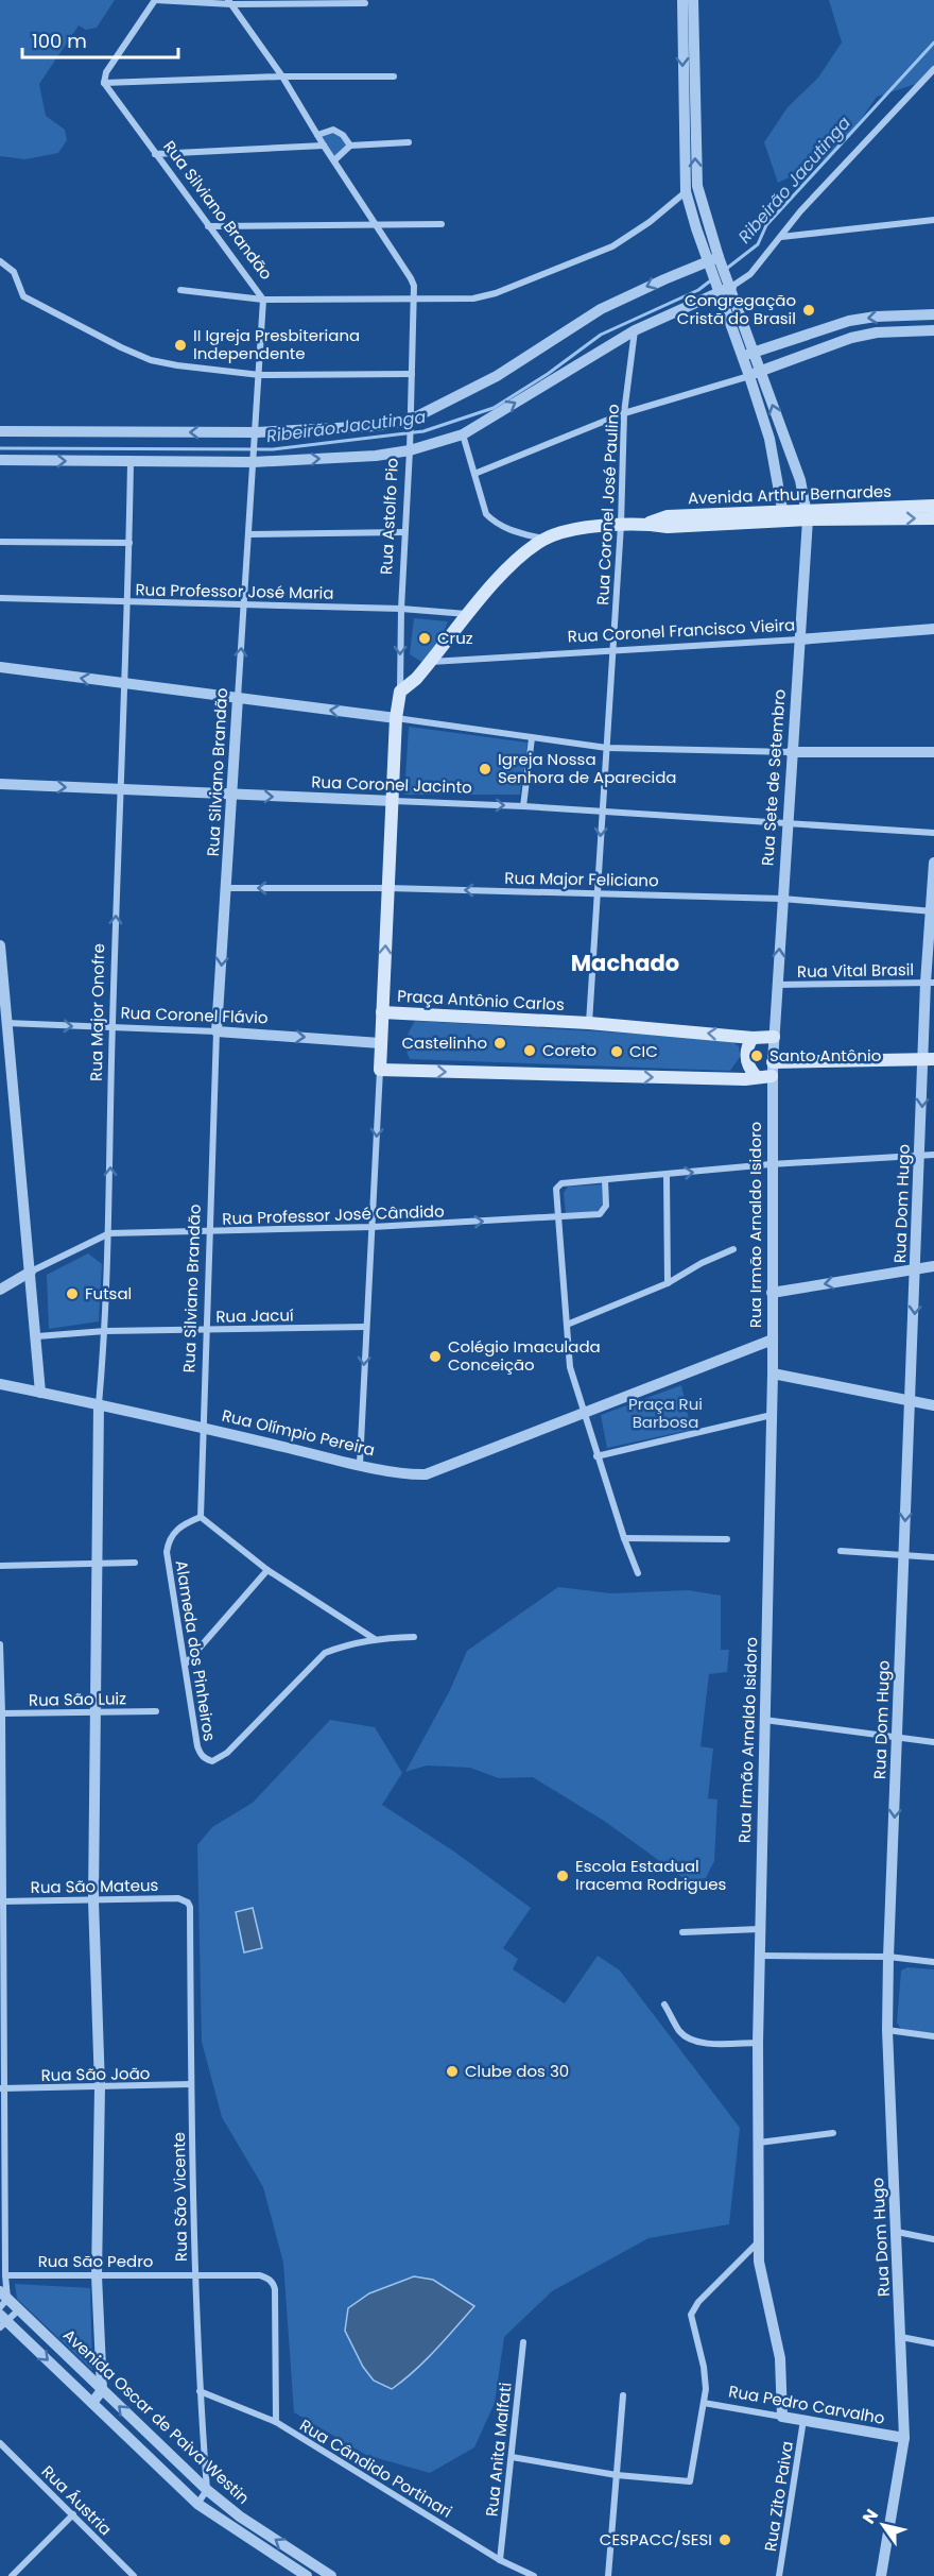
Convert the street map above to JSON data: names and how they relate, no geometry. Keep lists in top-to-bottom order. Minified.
{"streets":{"main road":["Avenida Arthur Bernardes","Rua Astolfo Pio","Praça Antônio Carlos"],"street":["Rua Silviano Brandão","Rua Coronel José Paulino","Rua Professor José Maria","Rua Coronel Francisco Vieira","Rua Sete de Setembro","Rua Coronel Jacinto","Rua Major Feliciano","Rua Vital Brasil","Rua Major Onofre","Rua Coronel Flávio","Rua Dom Hugo","Rua Professor José Cândido","Rua Irmão Arnaldo Isidoro","Rua Jacuí","Rua Olímpio Pereira","Alameda dos Pinheiros","Rua São Luiz","Rua São Mateus","Rua São João","Rua São Vicente","Rua São Pedro","Rua Pedro Carvalho","Avenida Oscar de Paiva Westin","Rua Anita Malfati","Rua Cândido Portinari","Rua Zito Paiva","Rua Áustria"]},"crossings":[["Rua Silviano Brandão","Rua Professor José Maria"],["Rua Silviano Brandão","Rua Coronel Jacinto"],["Rua Silviano Brandão","Rua Major Feliciano"],["Rua Silviano Brandão","Rua Coronel Flávio"],["Rua Silviano Brandão","Rua Professor José Cândido"],["Rua Silviano Brandão","Rua Jacuí"],["Rua Silviano Brandão","Rua Olímpio Pereira"],["Rua Silviano Brandão","Alameda dos Pinheiros"],["Avenida Arthur Bernardes","Rua Coronel José Paulino"],["Avenida Arthur Bernardes","Rua Astolfo Pio"],["Avenida Arthur Bernardes","Rua Professor José Maria"],["Avenida Arthur Bernardes","Rua Coronel Francisco Vieira"],["Avenida Arthur Bernardes","Rua Sete de Setembro"],["Rua Coronel José Paulino","Rua Coronel Francisco Vieira"],["Rua Coronel José Paulino","Rua Coronel Jacinto"],["Rua Coronel José Paulino","Rua Major Feliciano"],["Rua Coronel José Paulino","Praça Antônio Carlos"],["Rua Astolfo Pio","Rua Professor José Maria"],["Rua Astolfo Pio","Rua Coronel Jacinto"],["Rua Astolfo Pio","Rua Major Feliciano"],["Rua Astolfo Pio","Praça Antônio Carlos"],["Rua Professor José Maria","Rua Major Onofre"],["Rua Coronel Francisco Vieira","Rua Sete de Setembro"],["Rua Sete de Setembro","Rua Coronel Jacinto"],["Rua Sete de Setembro","Rua Major Feliciano"],["Rua Sete de Setembro","Rua Vital Brasil"],["Rua Sete de Setembro","Praça Antônio Carlos"],["Rua Coronel Jacinto","Rua Major Onofre"],["Rua Major Feliciano","Rua Dom Hugo"],["Rua Vital Brasil","Rua Dom Hugo"],["Praça Antônio Carlos","Rua Coronel Flávio"],["Rua Major Onofre","Rua Coronel Flávio"],["Rua Major Onofre","Rua Professor José Cândido"],["Rua Major Onofre","Rua Jacuí"],["Rua Major Onofre","Rua Olímpio Pereira"],["Rua Major Onofre","Rua São Luiz"],["Rua Major Onofre","Rua São Mateus"],["Rua Major Onofre","Rua São João"],["Rua Major Onofre","Rua São Pedro"],["Rua Major Onofre","Avenida Oscar de Paiva Westin"],["Rua Dom Hugo","Rua Pedro Carvalho"],["Rua Irmão Arnaldo Isidoro","Rua Pedro Carvalho"],["Rua São Mateus","Rua São Vicente"],["Rua São João","Rua São Vicente"],["Rua São Vicente","Rua São Pedro"],["Rua São Vicente","Avenida Oscar de Paiva Westin"],["Rua São Vicente","Rua Cândido Portinari"],["Rua São Pedro","Rua Cândido Portinari"],["Rua Pedro Carvalho","Rua Zito Paiva"],["Rua Anita Malfati","Rua Cândido Portinari"]],"one_way":["Rua Major Feliciano","Rua Coronel Flávio","Rua Dom Hugo","Rua Professor José Cândido"],"districts":["Machado"],"water":["Ribeirão Jacutinga"],"parks":["Praça Rui Barbosa"],"places":["Congregação Cristã do Brasil","II Igreja Presbiteriana Independente","Cruz","Igreja Nossa Senhora de Aparecida","Castelinho","Coreto","CIC","Santo Antônio","Futsal","Colégio Imaculada Conceição","Escola Estadual Iracema Rodrigues","Clube dos 30","CESPACC/SESI"],"scale_bar":"100 m","north":"top left"}
